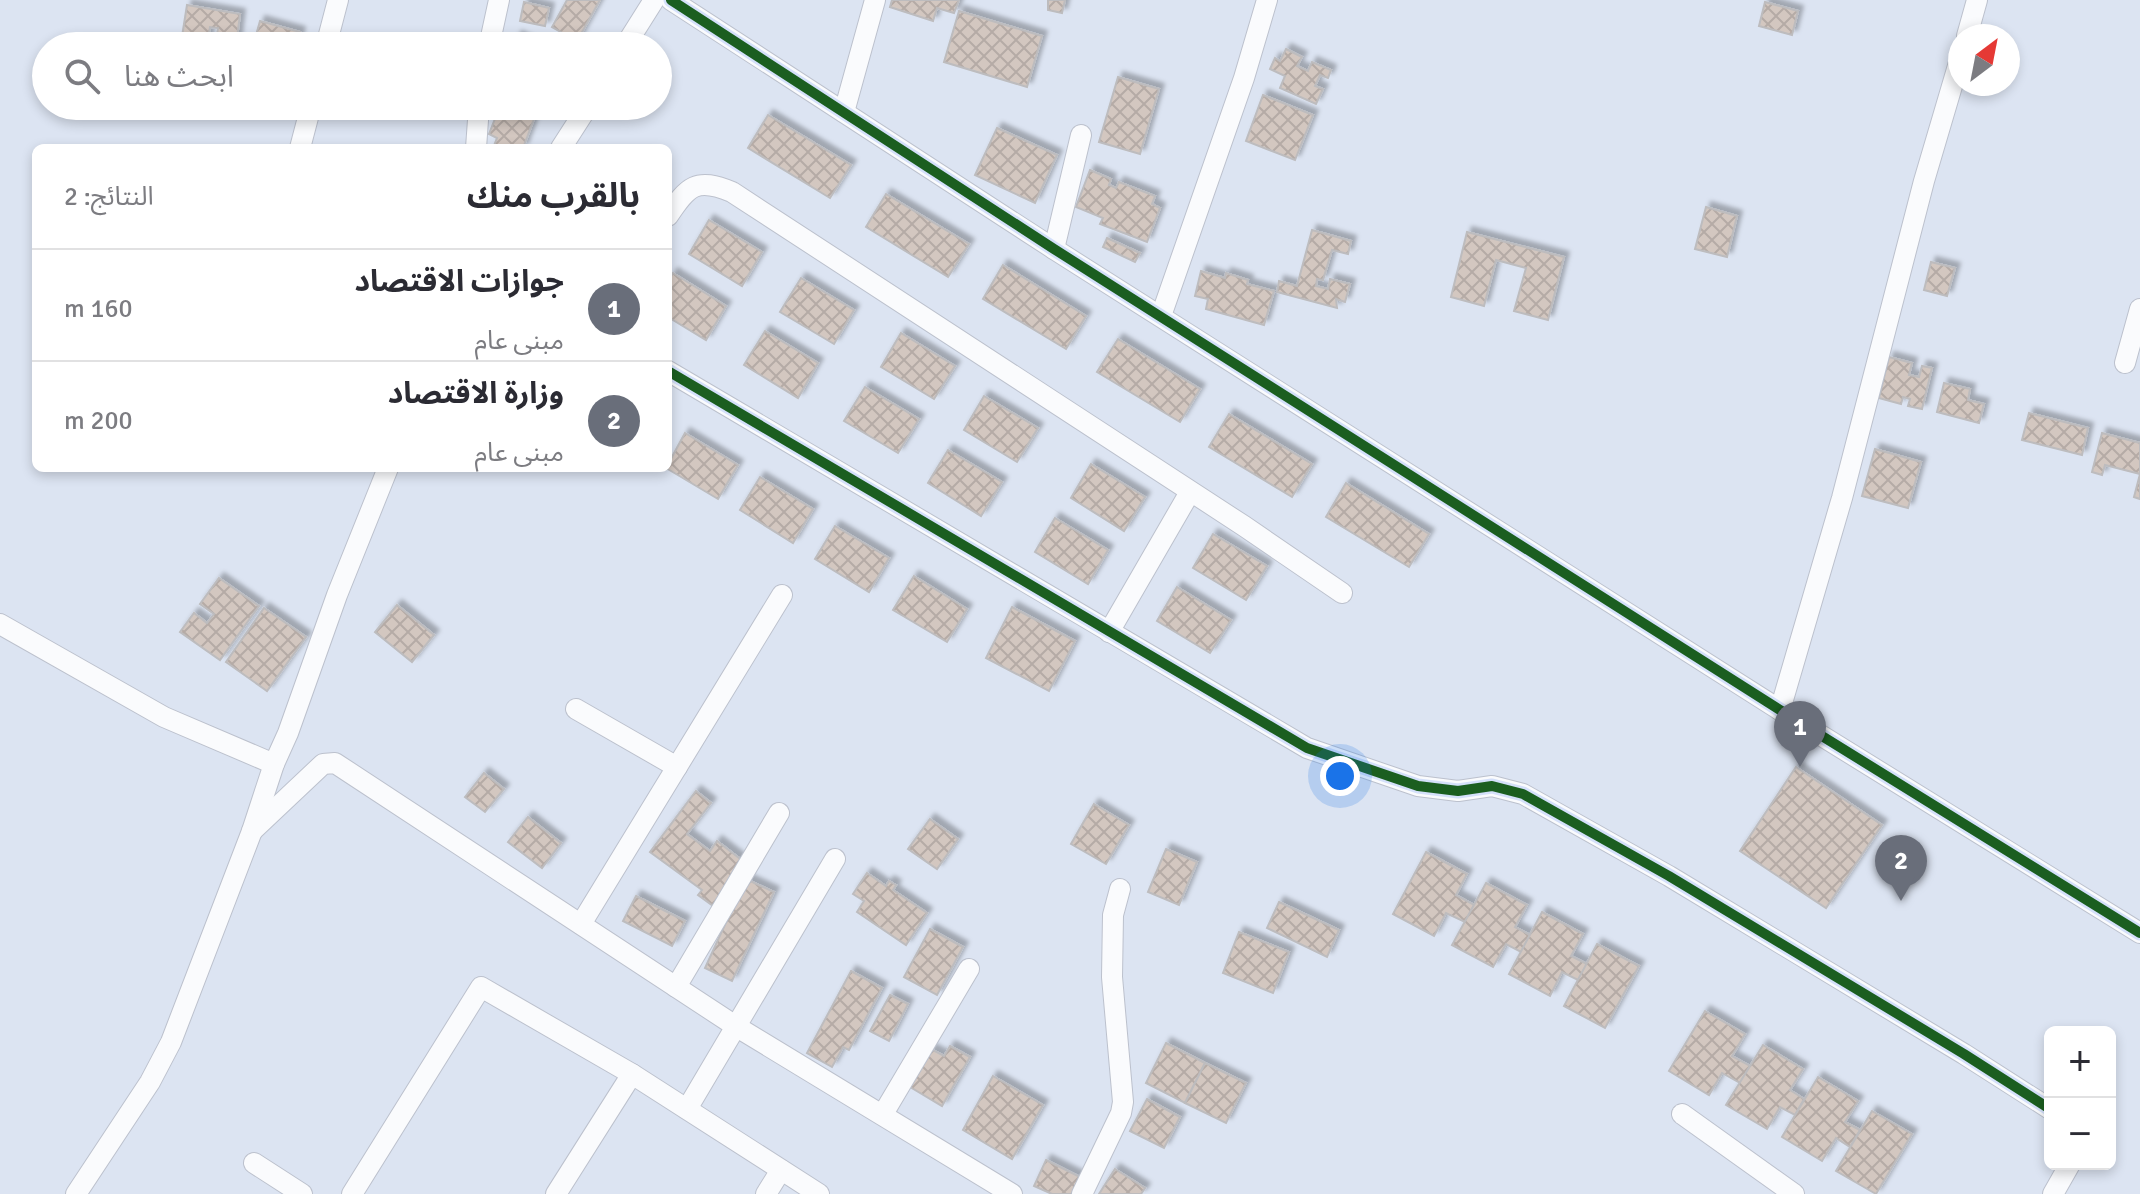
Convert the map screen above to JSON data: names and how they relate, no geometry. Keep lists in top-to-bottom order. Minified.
{"north":"top right","page":{"search":"ابحث هنا","heading":["بالقرب منك","النتائج: 2"],"list":[{"mark":"1","name":"جوازات الاقتصاد","note":"مبنى عام","value":"160 m"},{"mark":"2","name":"وزارة الاقتصاد","note":"مبنى عام","value":"200 m"}],"pins":["1","2"],"map_buttons":["+","−"]}}
